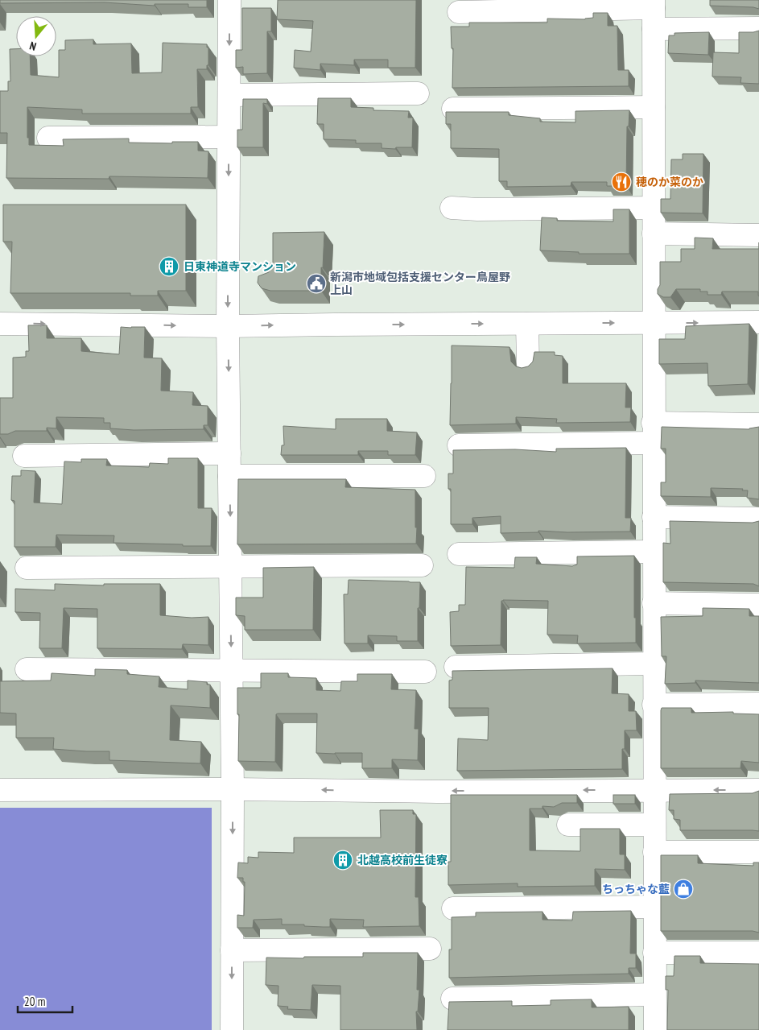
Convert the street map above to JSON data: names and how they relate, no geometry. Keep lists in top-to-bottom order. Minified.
{"places":{"restaurant":["穂のか菜のか"],"building":["日東神道寺マンション","北越高校前生徒寮"],"public building":["新潟市地域包括支援センター鳥屋野 上山"],"shop":["ちっちゃな藍"]},"scale_bar":"20 m","north":"bottom"}
